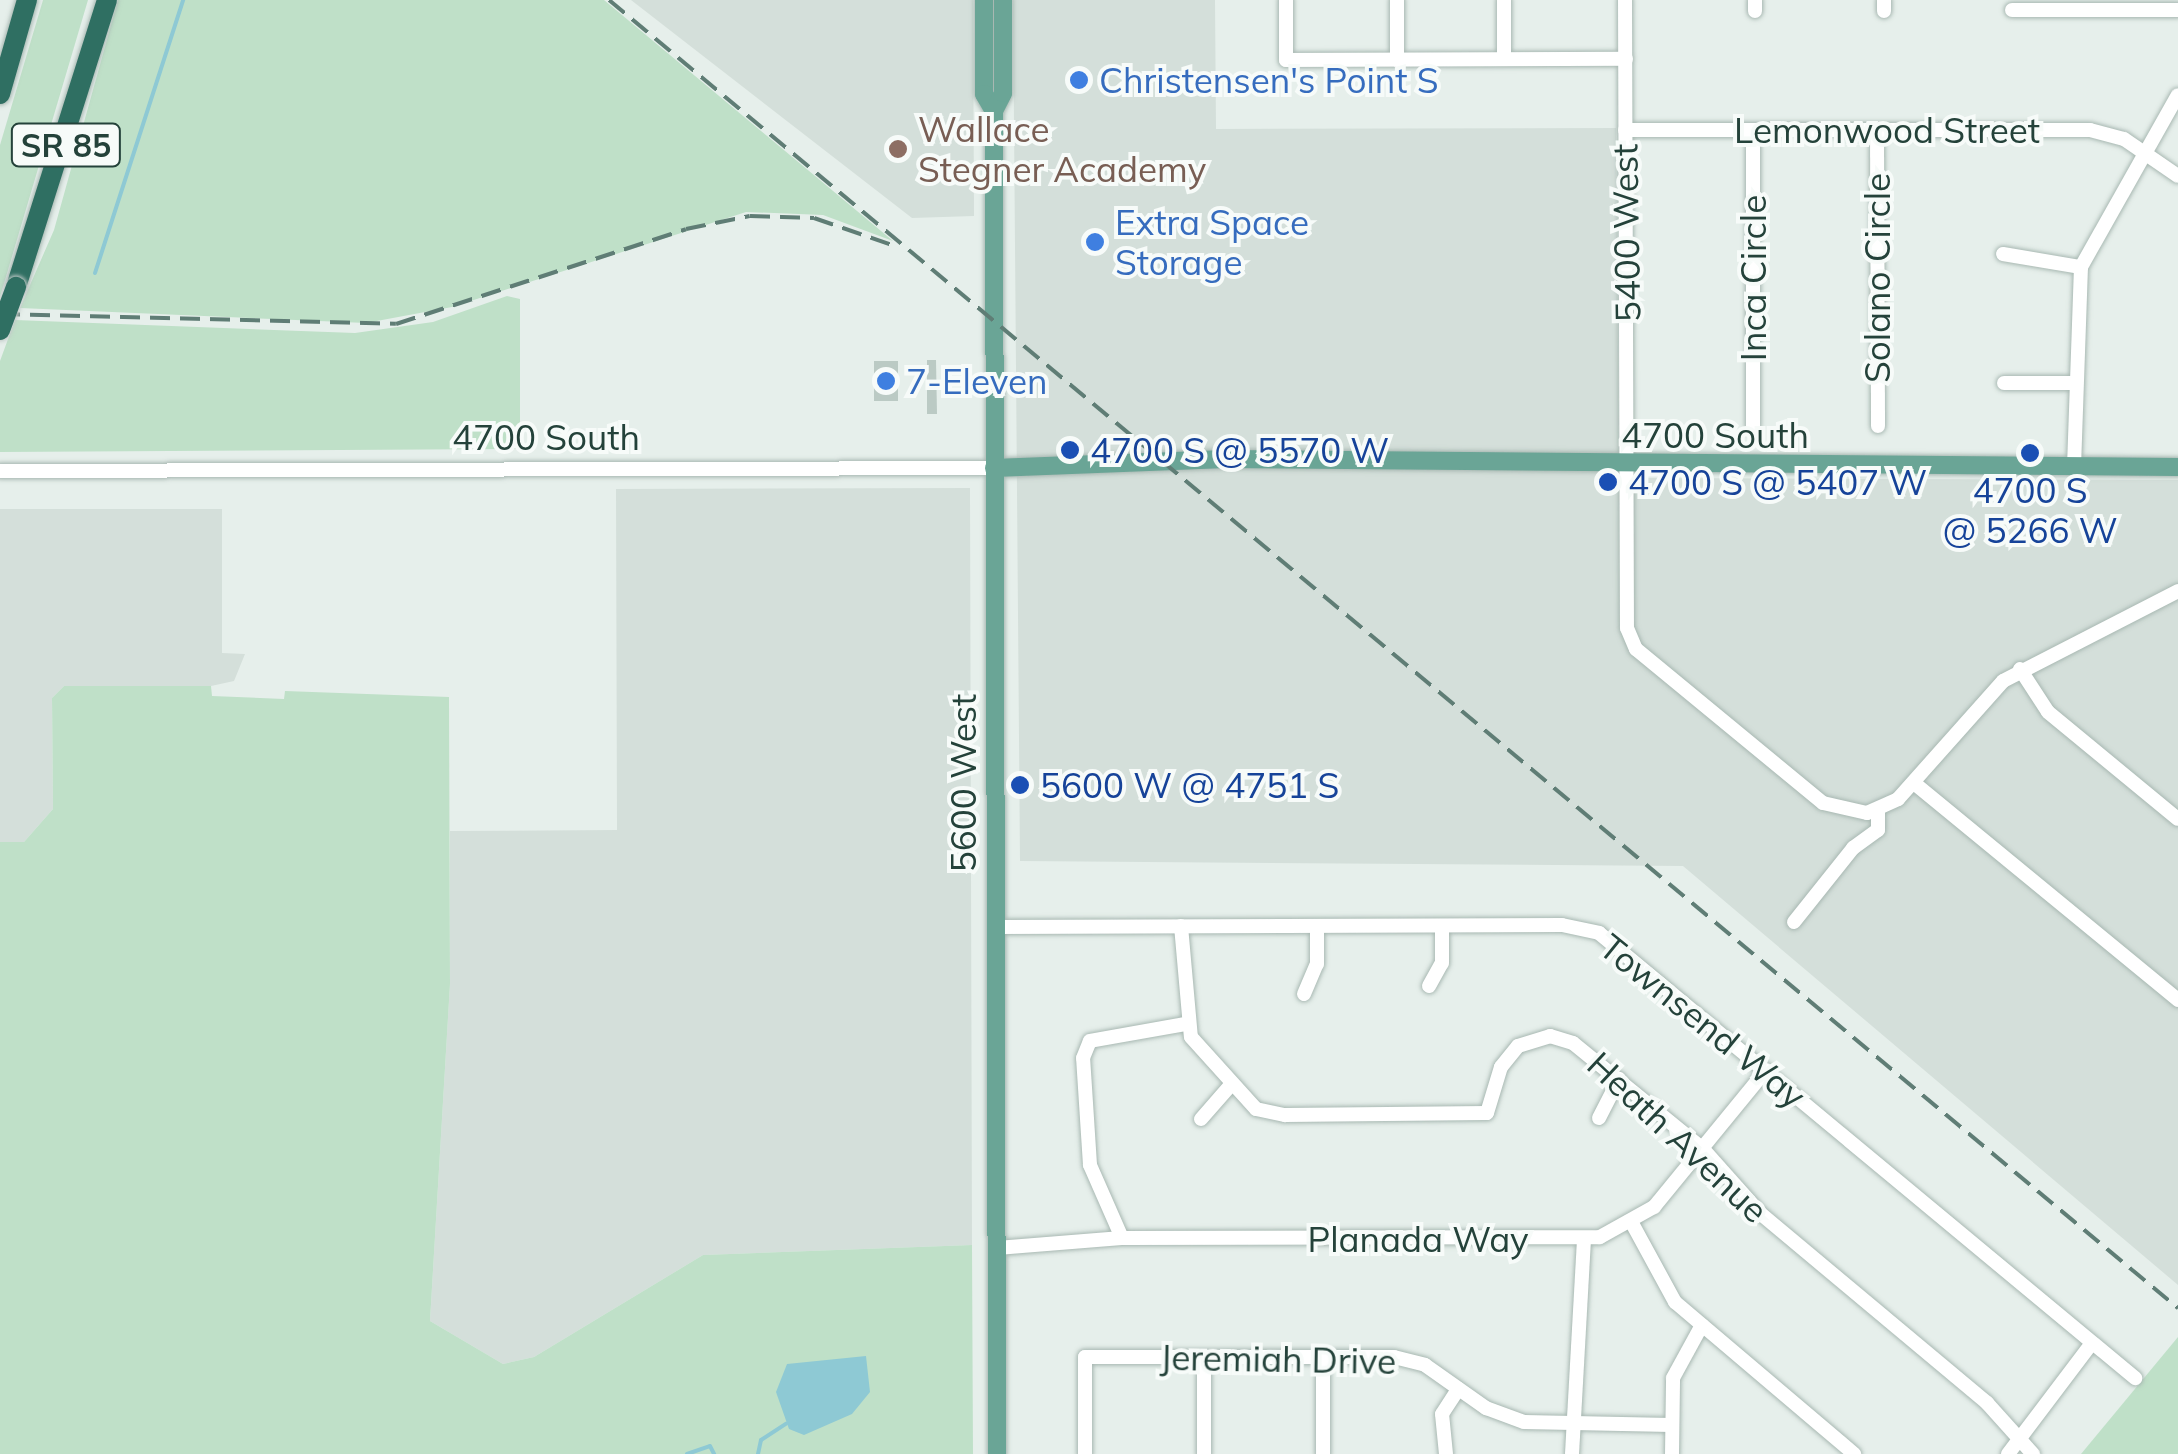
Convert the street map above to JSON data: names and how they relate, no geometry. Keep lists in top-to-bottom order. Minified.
{"streets":{"highway":["SR 85"],"main road":["4700 South","5600 West"],"street":["Lemonwood Street","5400 West","Inca Circle","Solano Circle","Townsend Way","Heath Avenue","Planada Way","Jeremiah Drive"]},"crossings":[["Lemonwood Street","5400 West"],["Lemonwood Street","Inca Circle"],["Lemonwood Street","Solano Circle"],["5400 West","4700 South"],["4700 South","5600 West"],["5600 West","Townsend Way"],["5600 West","Planada Way"]],"places":["Christensen's Point S","Wallace Stegner Academy","Extra Space Storage","7-Eleven","4700 S @ 5570 W","4700 S @ 5266 W","4700 S @ 5407 W","5600 W @ 4751 S"]}
